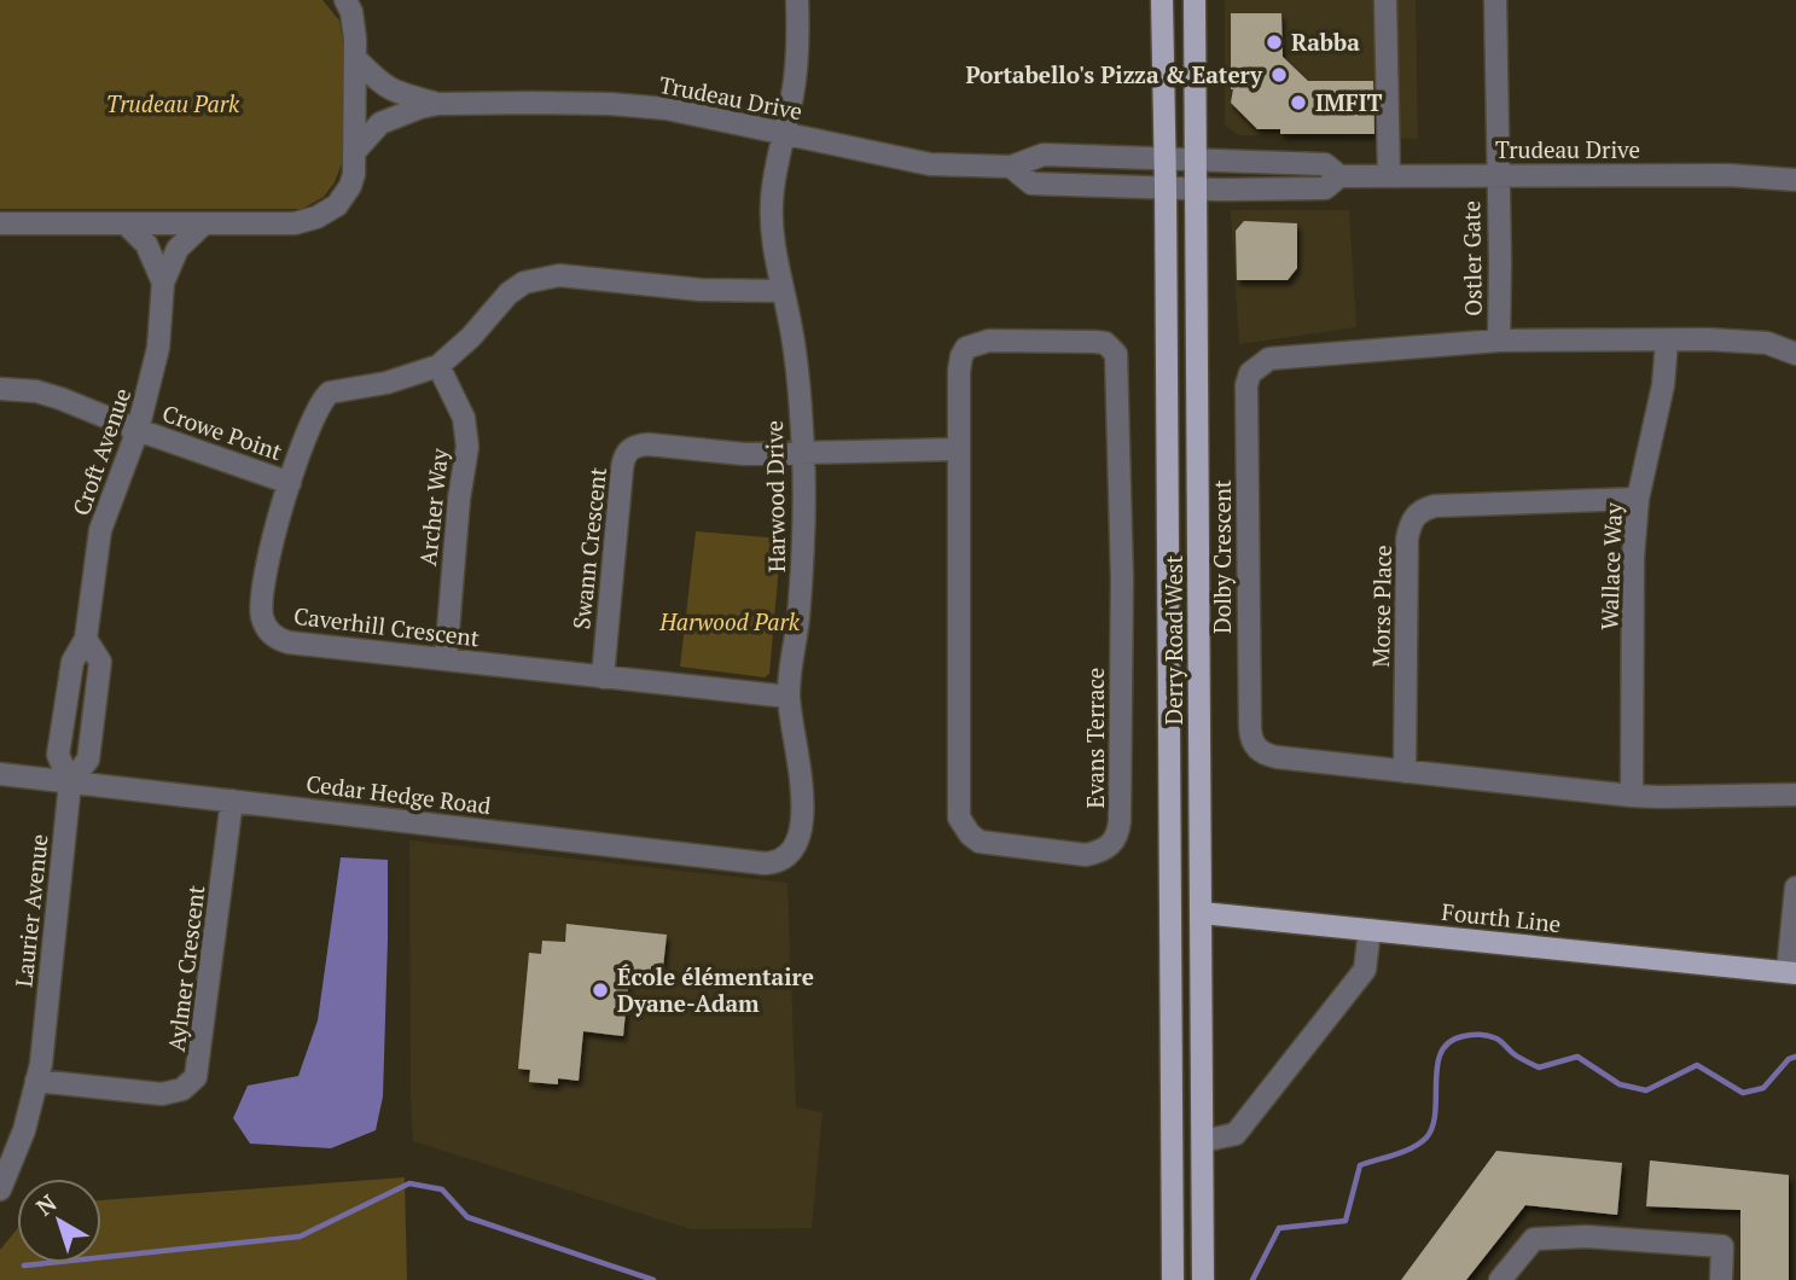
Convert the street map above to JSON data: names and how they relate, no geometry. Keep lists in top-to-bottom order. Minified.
{"streets":{"main road":["Derry Road West","Fourth Line"],"street":["Trudeau Drive","Ostler Gate","Crowe Point","Croft Avenue","Harwood Drive","Archer Way","Swann Crescent","Dolby Crescent","Wallace Way","Morse Place","Caverhill Crescent","Evans Terrace","Cedar Hedge Road","Laurier Avenue","Aylmer Crescent"]},"crossings":[["Trudeau Drive","Ostler Gate"],["Trudeau Drive","Harwood Drive"],["Trudeau Drive","Derry Road West"],["Ostler Gate","Dolby Crescent"],["Crowe Point","Croft Avenue"],["Crowe Point","Caverhill Crescent"],["Croft Avenue","Cedar Hedge Road"],["Croft Avenue","Laurier Avenue"],["Harwood Drive","Swann Crescent"],["Harwood Drive","Caverhill Crescent"],["Harwood Drive","Cedar Hedge Road"],["Archer Way","Caverhill Crescent"],["Swann Crescent","Caverhill Crescent"],["Dolby Crescent","Wallace Way"],["Dolby Crescent","Morse Place"],["Wallace Way","Morse Place"],["Derry Road West","Fourth Line"],["Cedar Hedge Road","Laurier Avenue"],["Cedar Hedge Road","Aylmer Crescent"],["Laurier Avenue","Aylmer Crescent"]],"parks":["Trudeau Park","Harwood Park"],"places":["Rabba","Portabello's Pizza & Eatery","IMFIT","École élémentaire Dyane-Adam"],"north":"top left"}
